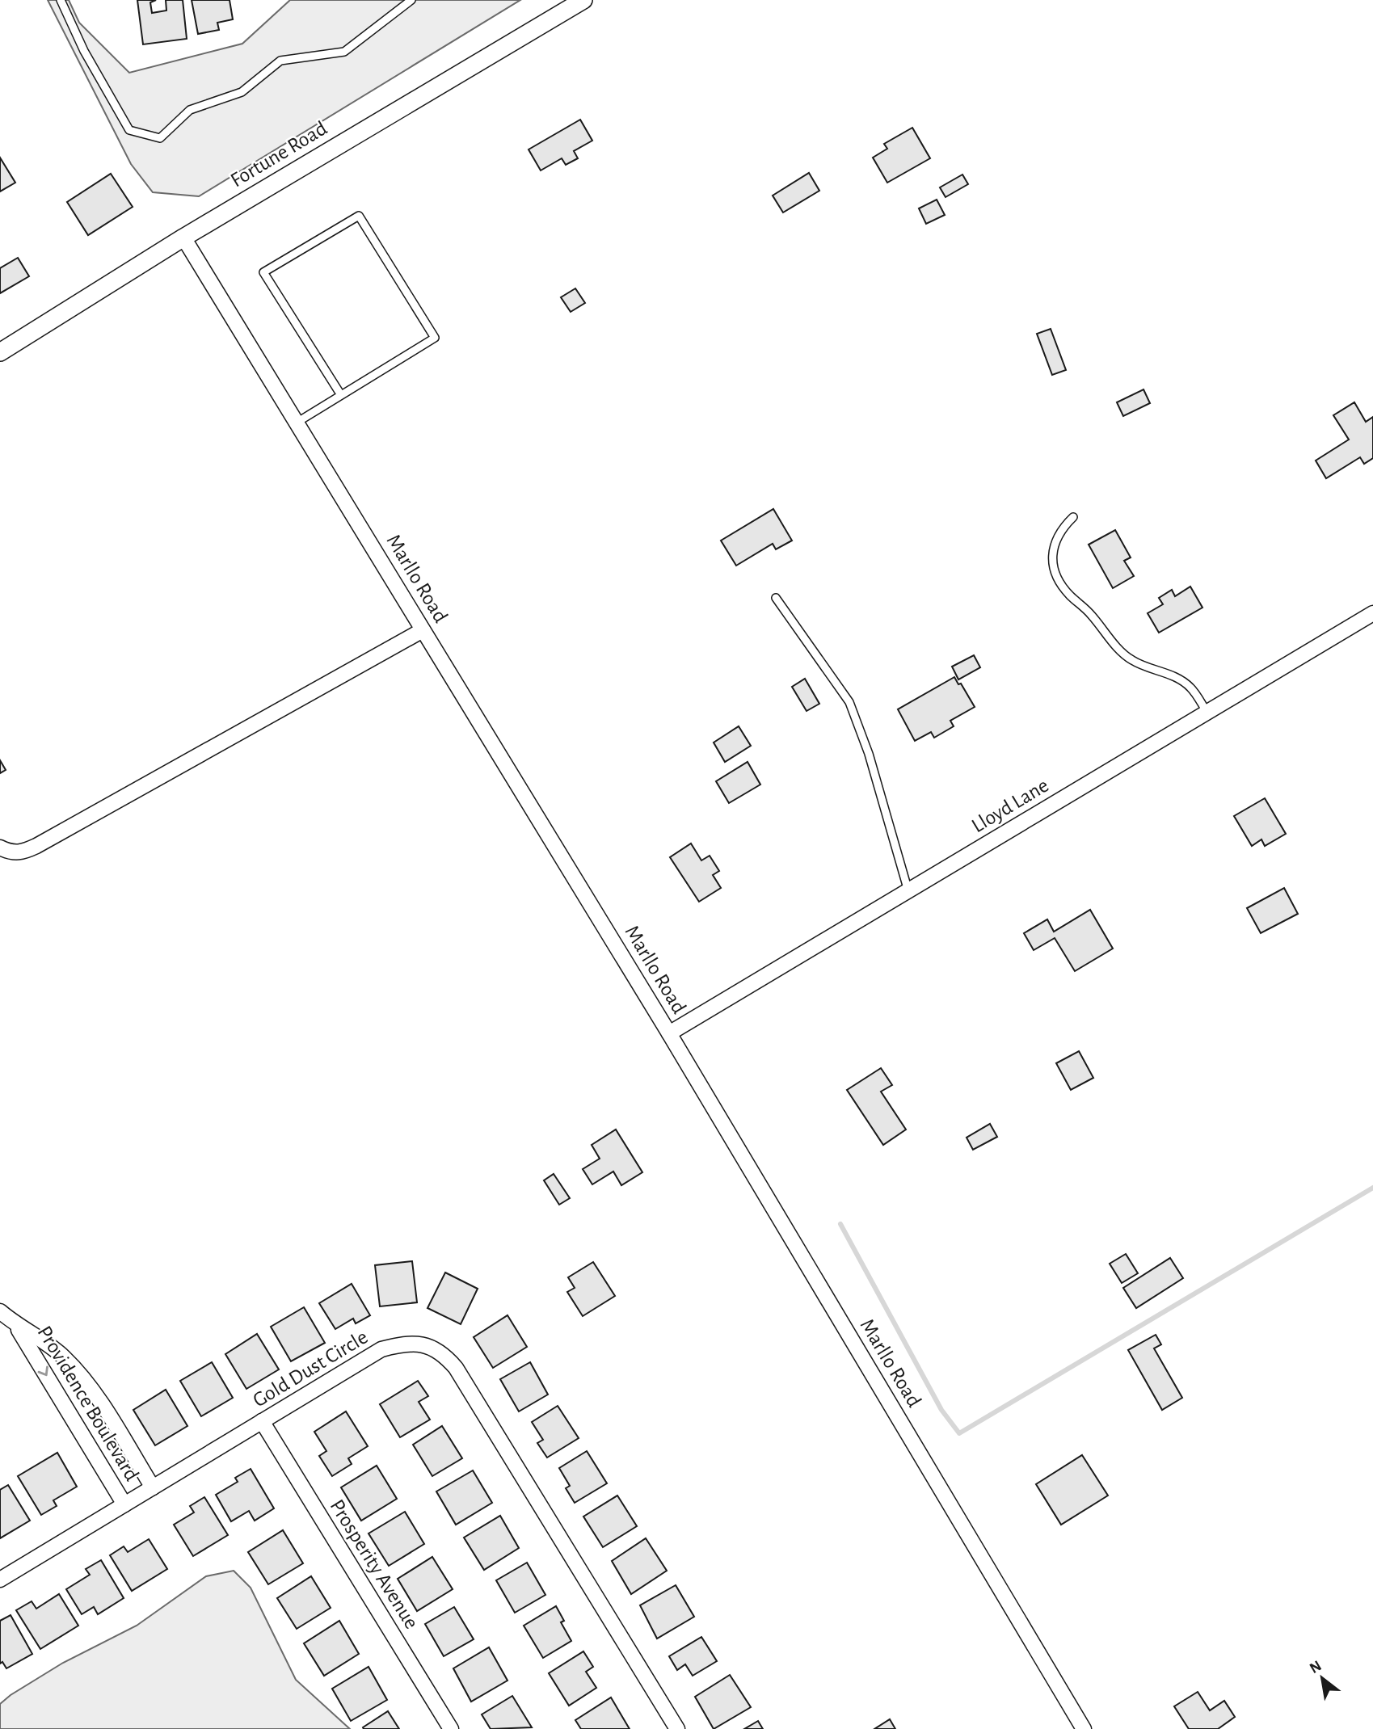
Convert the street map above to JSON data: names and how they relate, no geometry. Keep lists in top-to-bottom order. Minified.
{"streets":{"street":["Fortune Road","Marllo Road","Lloyd Lane","Gold Dust Circle","Providence Boulevard","Prosperity Avenue"]},"crossings":[["Fortune Road","Marllo Road"],["Marllo Road","Lloyd Lane"],["Gold Dust Circle","Providence Boulevard"],["Gold Dust Circle","Prosperity Avenue"]],"north":"top left"}
